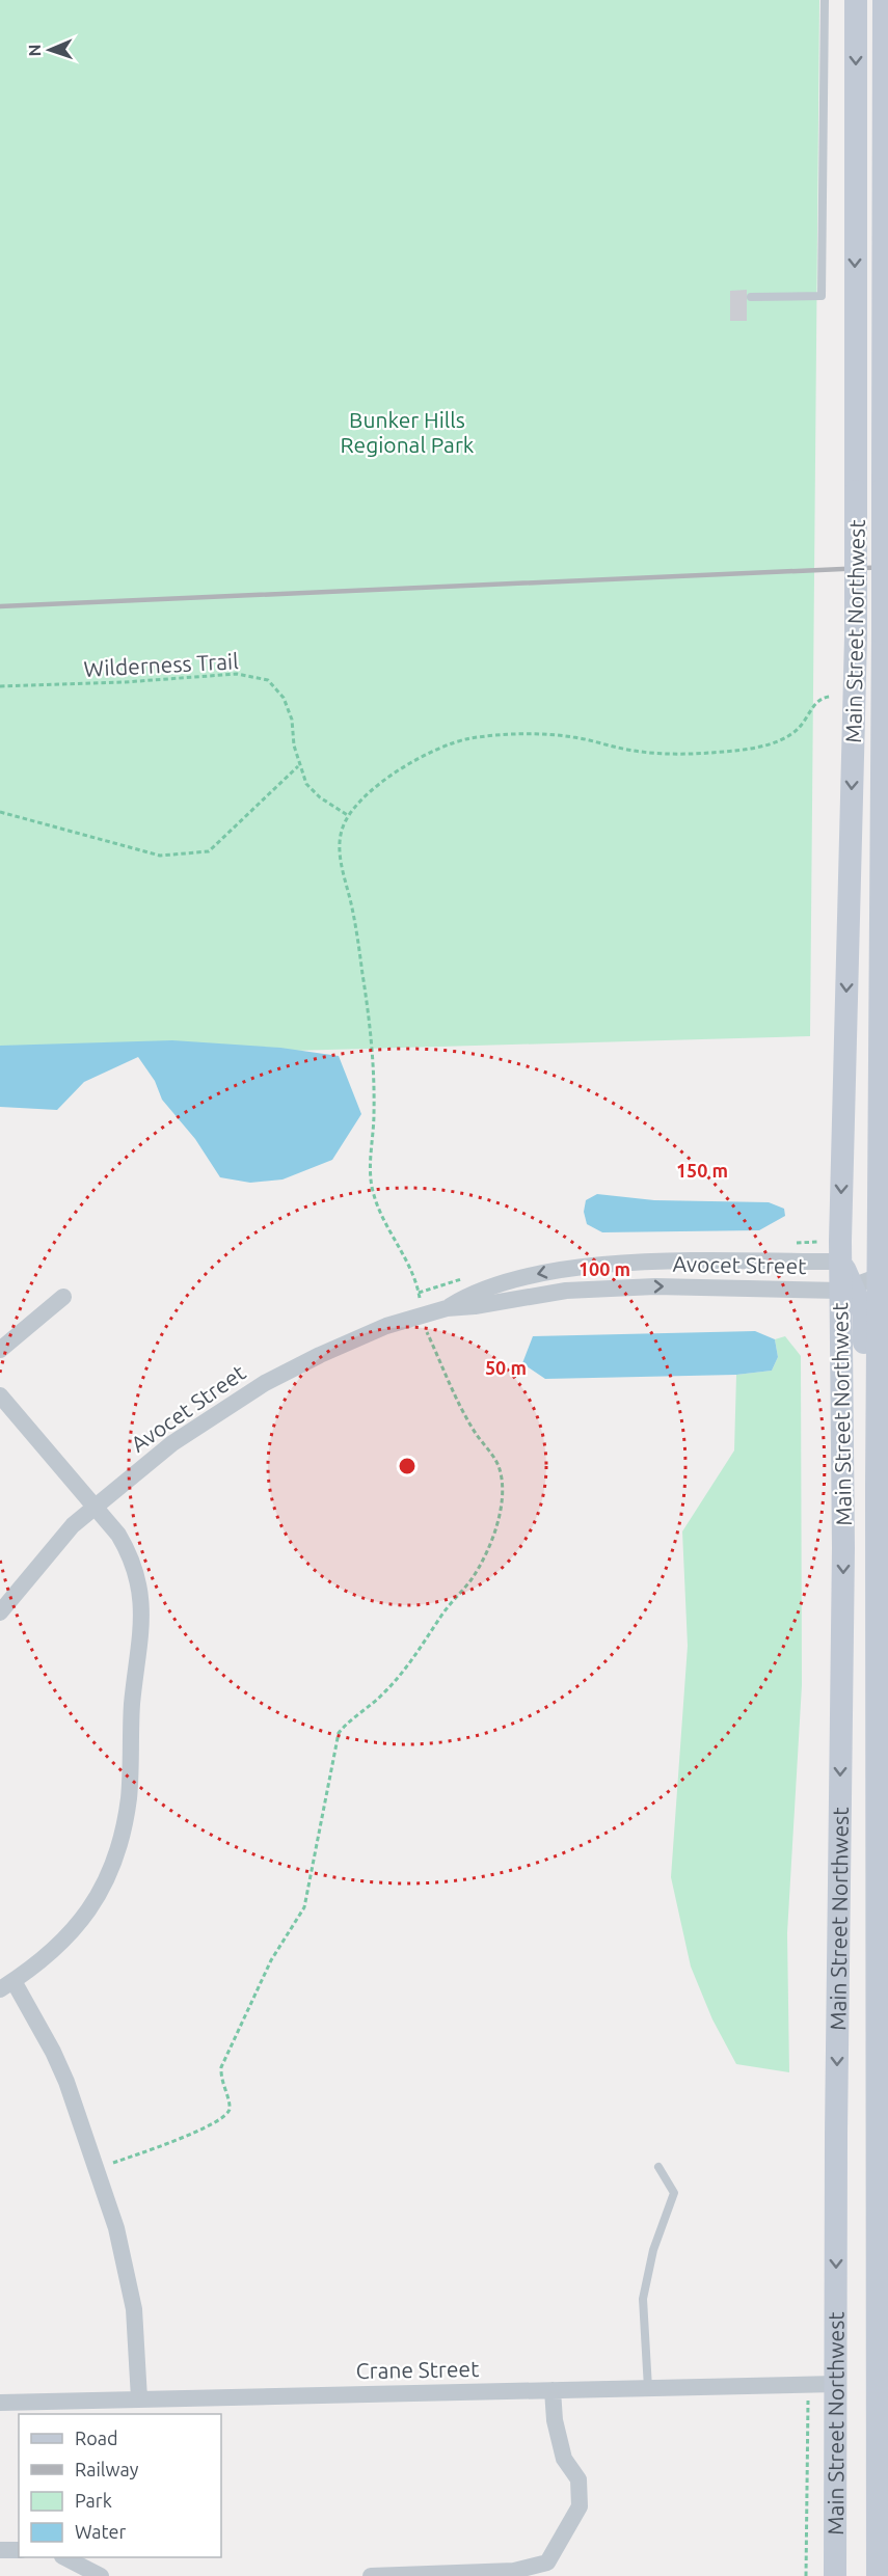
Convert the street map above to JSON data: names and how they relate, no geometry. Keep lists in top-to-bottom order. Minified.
{"streets":{"main road":["Main Street Northwest"],"street":["Avocet Street","Crane Street"],"path":["Wilderness Trail"]},"crossings":[["Main Street Northwest","Avocet Street"],["Main Street Northwest","Crane Street"]],"parks":["Bunker Hills Regional Park"],"legend":["Road","Railway","Park","Water"],"north":"left","rings":["150 m","100 m","50 m"]}
